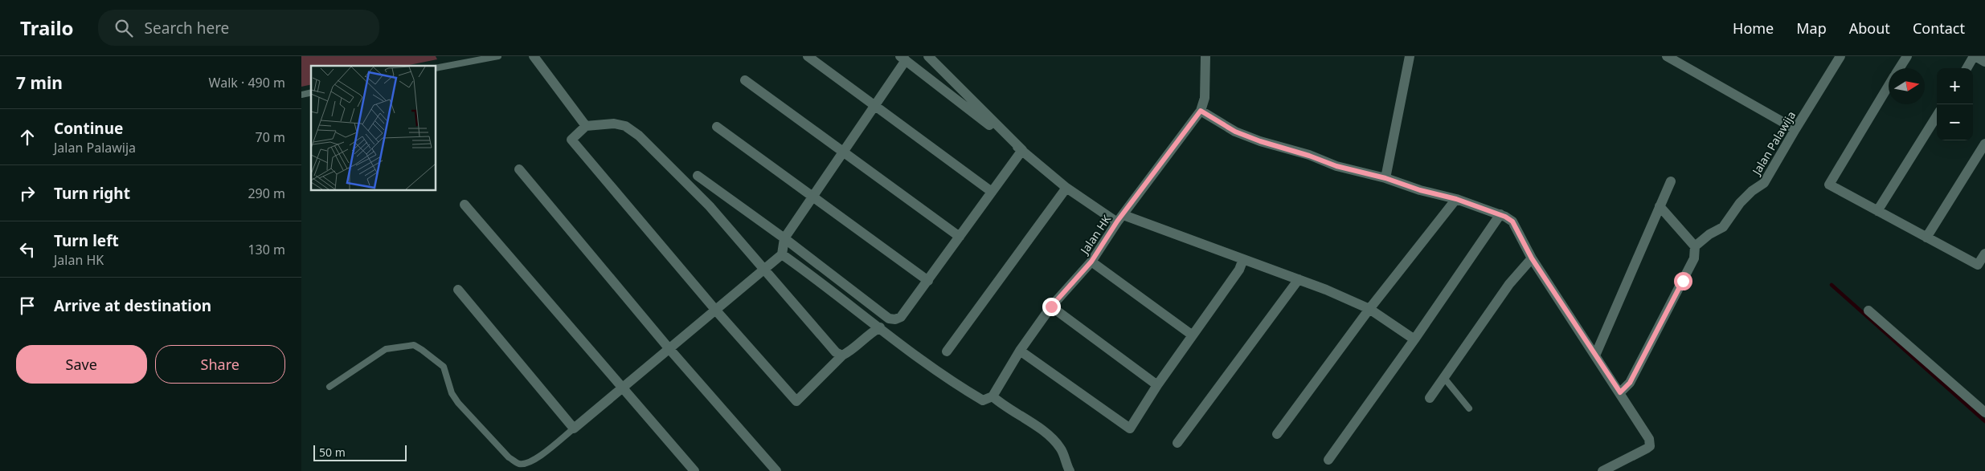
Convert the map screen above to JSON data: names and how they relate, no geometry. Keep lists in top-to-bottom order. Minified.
{"streets":{"street":["Jalan Palawija","Jalan HK"]},"scale_bar":"50 m","north":"right","page":{"header":"Trailo","search":"Search here","nav":["Home","Map","About","Contact"],"heading":["7 min","Walk · 490 m"],"map_buttons":["+","−"],"list":[["Continue","Jalan Palawija","70 m"],["Turn right","290 m"],["Turn left","Jalan HK","130 m"],"Arrive at destination"],"buttons":["Save","Share"],"scale":"50 m"}}
